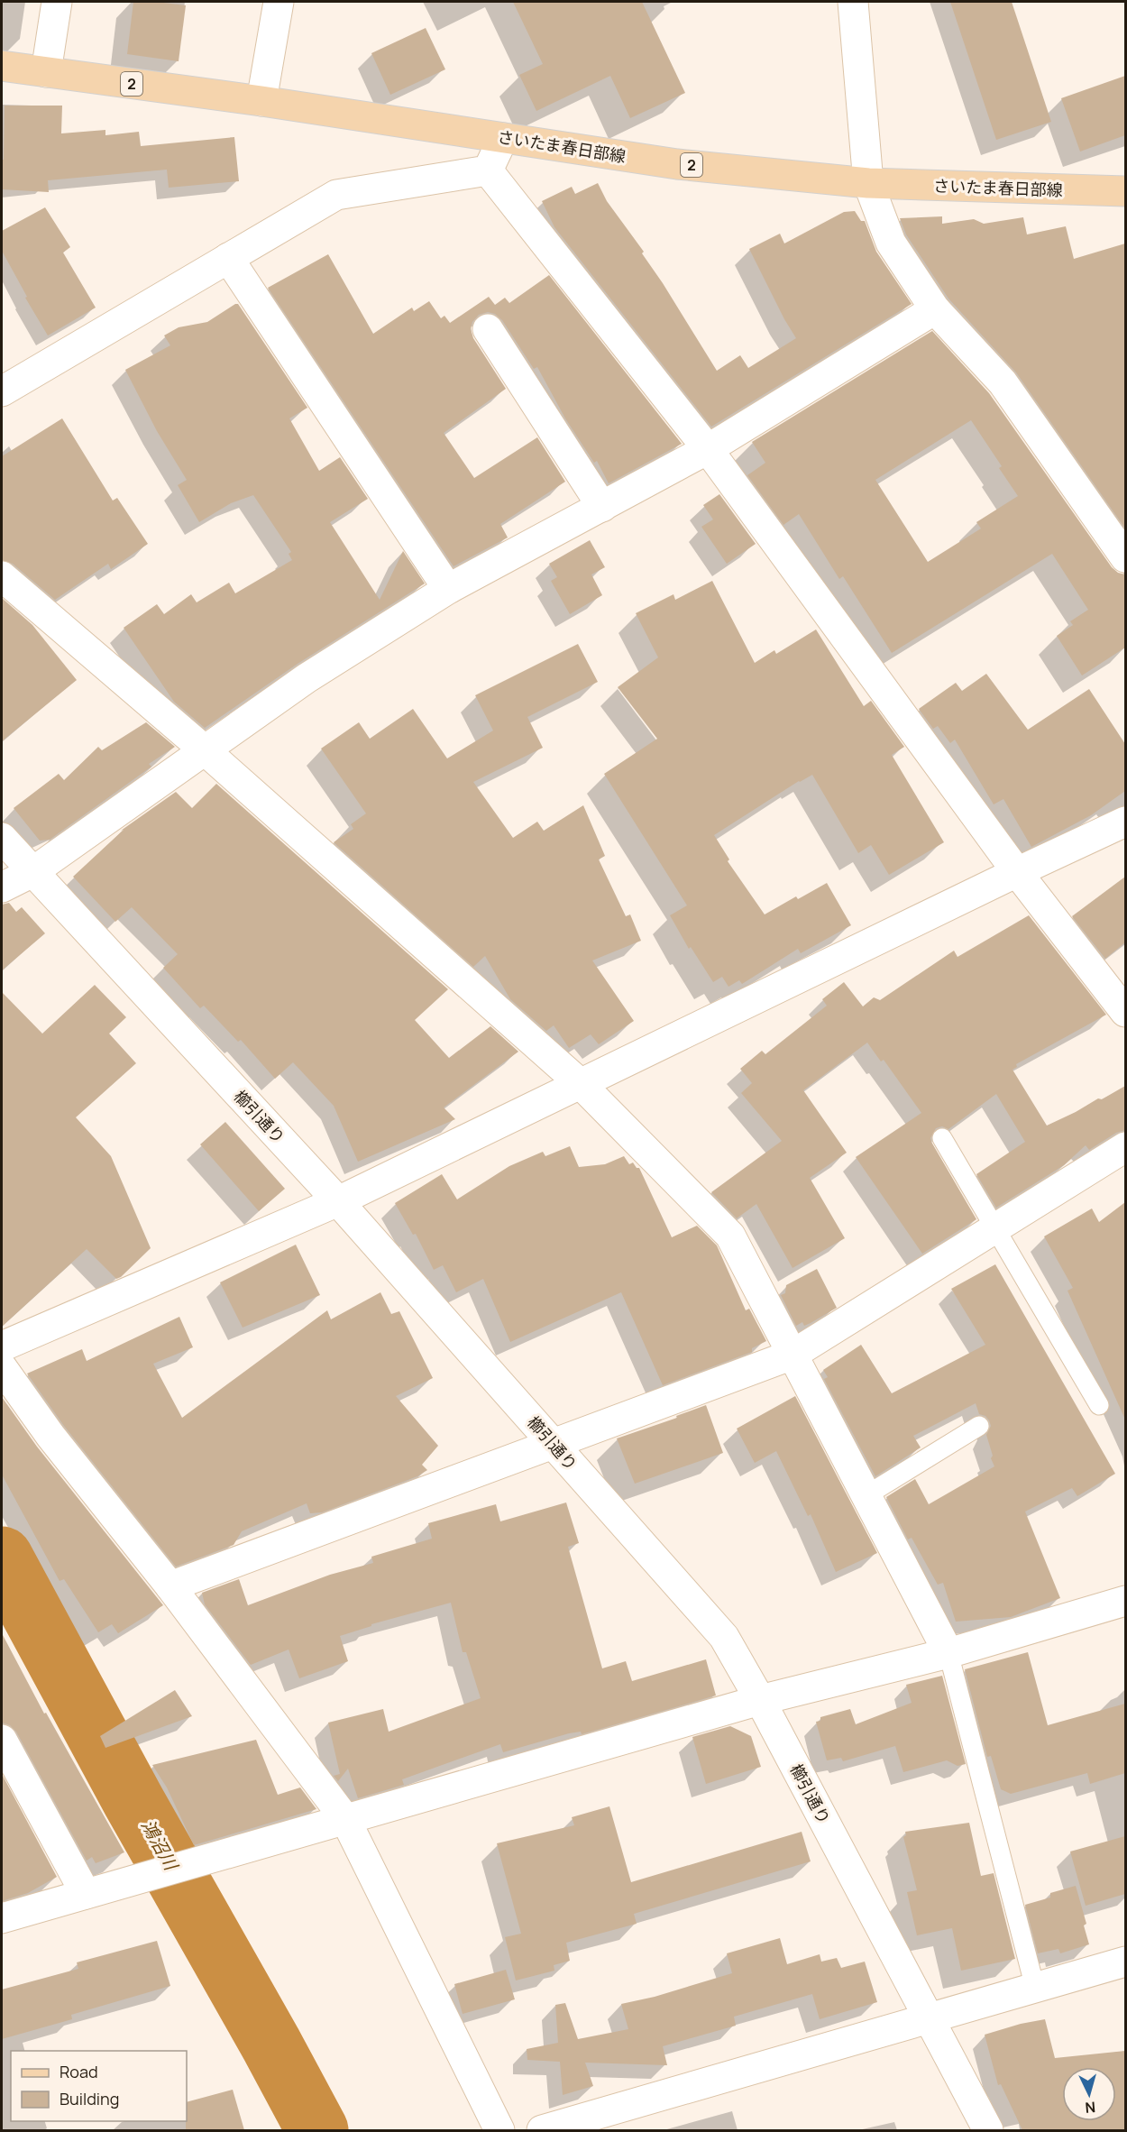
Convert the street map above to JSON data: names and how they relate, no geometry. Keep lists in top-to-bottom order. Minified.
{"streets":{"main road":["2","さいたま春日部線"],"street":["櫛引通り"]},"water":["鴻沼川"],"legend":["Road","Building"],"north":"bottom"}
